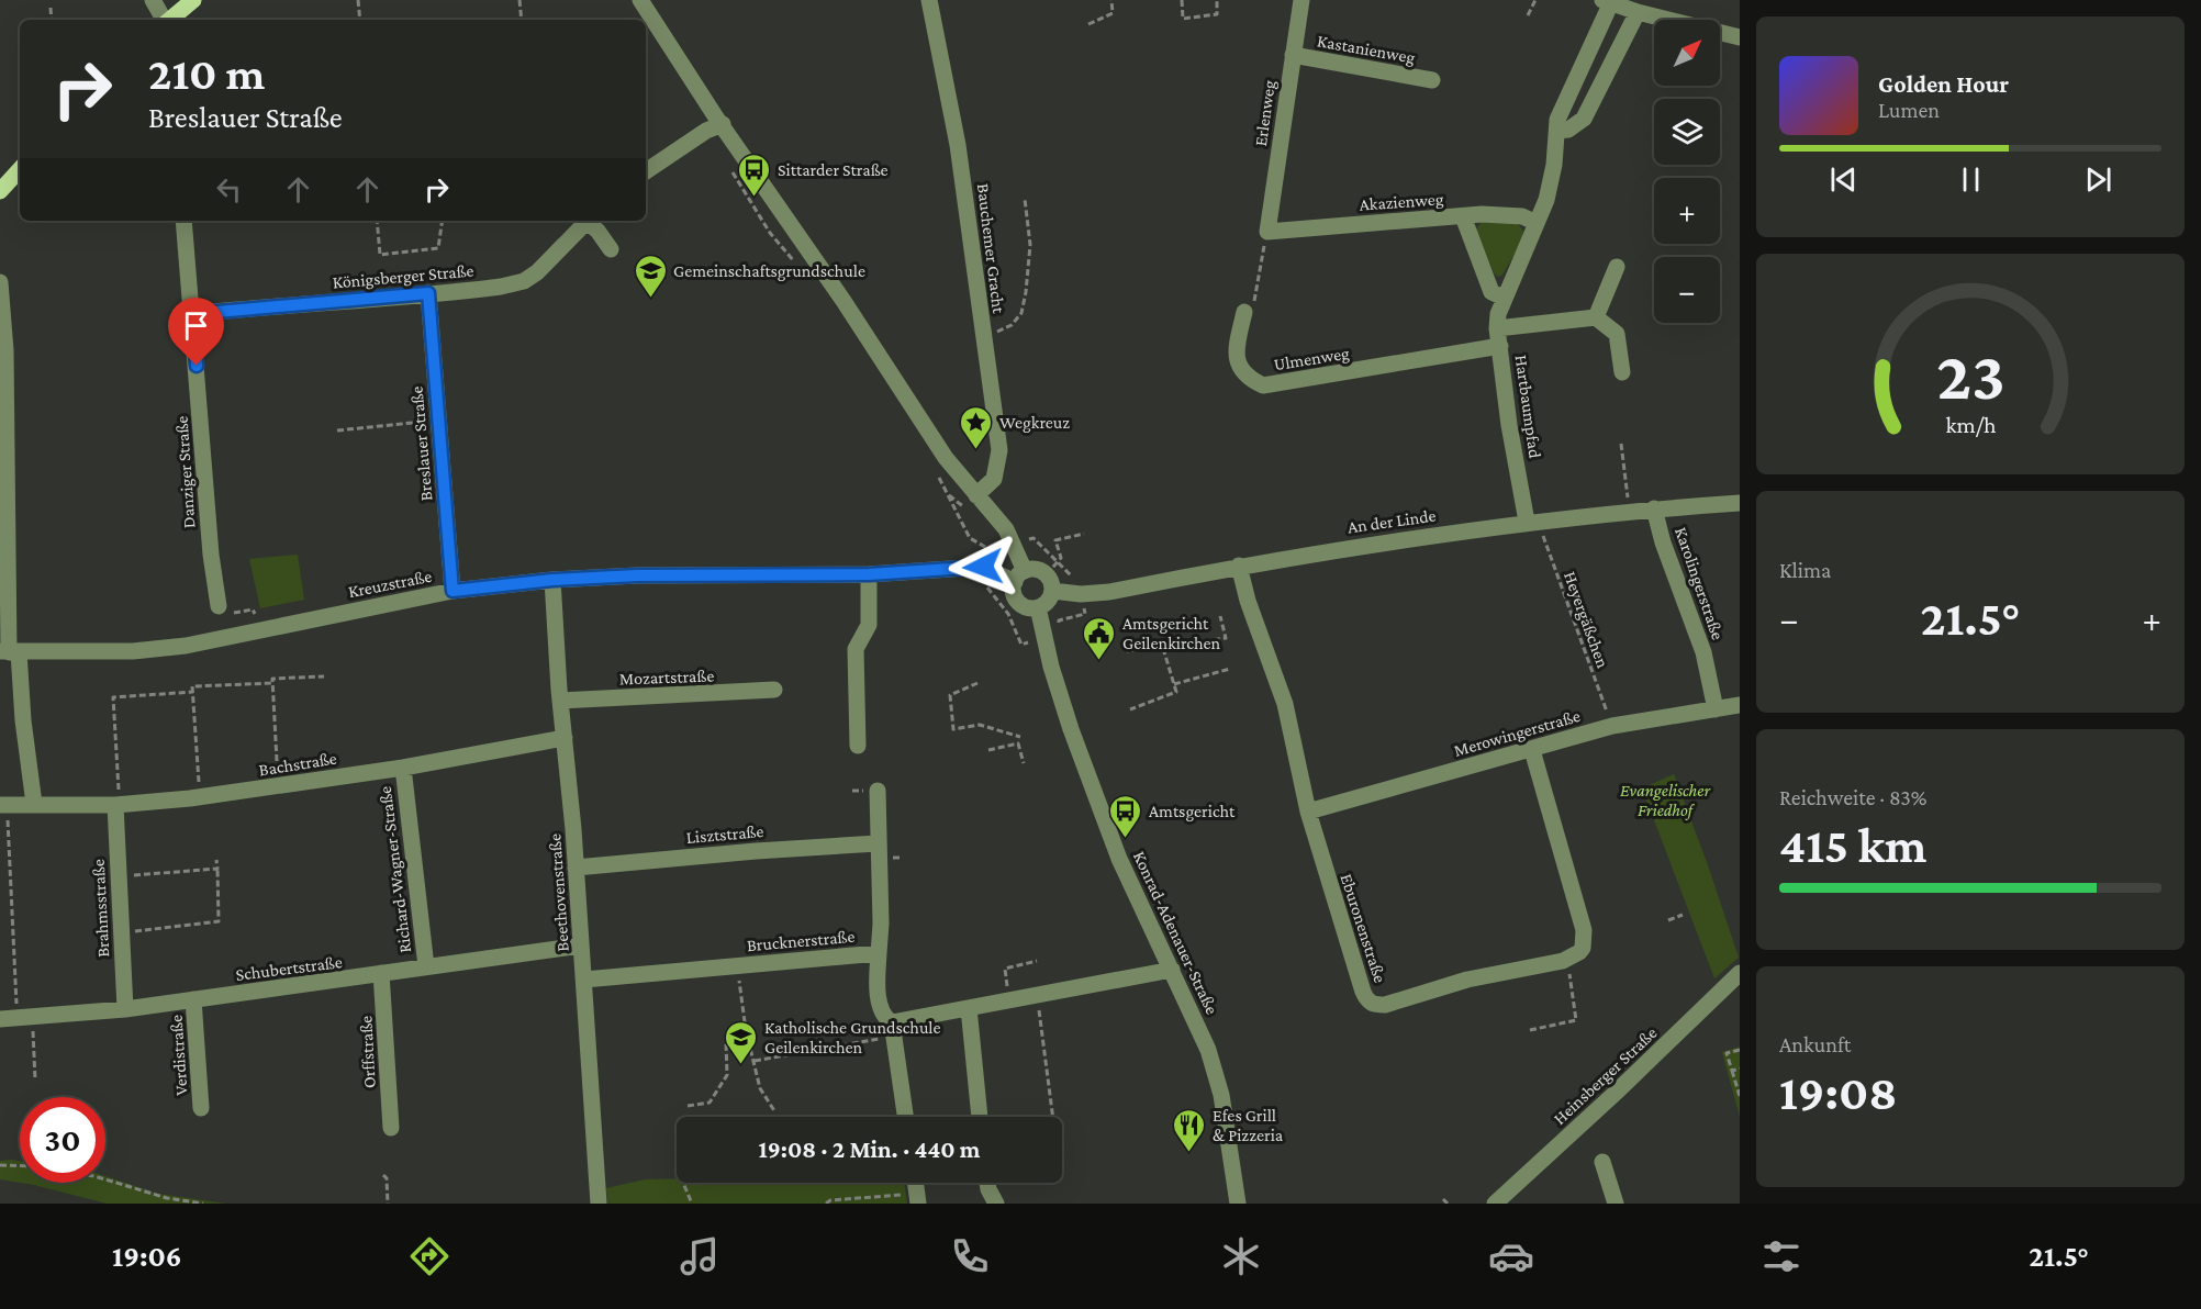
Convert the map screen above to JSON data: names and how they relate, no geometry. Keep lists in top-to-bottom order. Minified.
{"streets":{"street":["Kastanienweg","Erlenweg","Akazienweg","Bauchemer Gracht","Königsberger Straße","Ulmenweg","Hartbaumpfad","Breslauer Straße","Danziger Straße","An der Linde","Kreuzstraße","Karolingerstraße","Mozartstraße","Merowingerstraße","Bachstraße","Lisztstraße","Richard-Wagner-Straße","Beethovenstraße","Brahmsstraße","Eburonenstraße","Konrad-Adenauer-Straße","Brucknerstraße","Schubertstraße","Orffstraße","Verdistraße","Heinsberger Straße"],"path":["Heyergäßchen"]},"crossings":[["Kastanienweg","Erlenweg"],["Erlenweg","Akazienweg"],["Akazienweg","Hartbaumpfad"],["Königsberger Straße","Breslauer Straße"],["Königsberger Straße","Danziger Straße"],["Ulmenweg","Hartbaumpfad"],["Hartbaumpfad","An der Linde"],["Hartbaumpfad","Heyergäßchen"],["Breslauer Straße","Kreuzstraße"],["An der Linde","Kreuzstraße"],["An der Linde","Karolingerstraße"],["An der Linde","Heyergäßchen"],["An der Linde","Eburonenstraße"],["An der Linde","Konrad-Adenauer-Straße"],["Kreuzstraße","Beethovenstraße"],["Kreuzstraße","Konrad-Adenauer-Straße"],["Karolingerstraße","Merowingerstraße"],["Heyergäßchen","Merowingerstraße"],["Mozartstraße","Beethovenstraße"],["Merowingerstraße","Eburonenstraße"],["Bachstraße","Richard-Wagner-Straße"],["Bachstraße","Beethovenstraße"],["Bachstraße","Brahmsstraße"],["Lisztstraße","Beethovenstraße"],["Richard-Wagner-Straße","Schubertstraße"],["Beethovenstraße","Brucknerstraße"],["Beethovenstraße","Schubertstraße"],["Brahmsstraße","Schubertstraße"],["Schubertstraße","Orffstraße"],["Schubertstraße","Verdistraße"]],"parks":["Evangelischer Friedhof"],"places":{"bus stop":["Sittarder Straße","Amtsgericht"],"school or university":["Gemeinschaftsgrundschule","Katholische Grundschule Geilenkirchen"],"place":["Wegkreuz"],"public building":["Amtsgericht Geilenkirchen"],"restaurant":["Efes Grill & Pizzeria"]},"north":"top right","page":{"map_buttons":["+","−"],"turn":["210 m","Breslauer Straße"],"song":["Golden Hour","Lumen"],"tile":["Klima",["Reichweite · 83%","415 km"],["Ankunft","19:08"]],"heat":["−","21.5°","+"],"limit":"30","trip":"19:08 · 2 Min. · 440 m","tabs":["19:06","21.5°"],"gauge":["23","km/h"]}}
